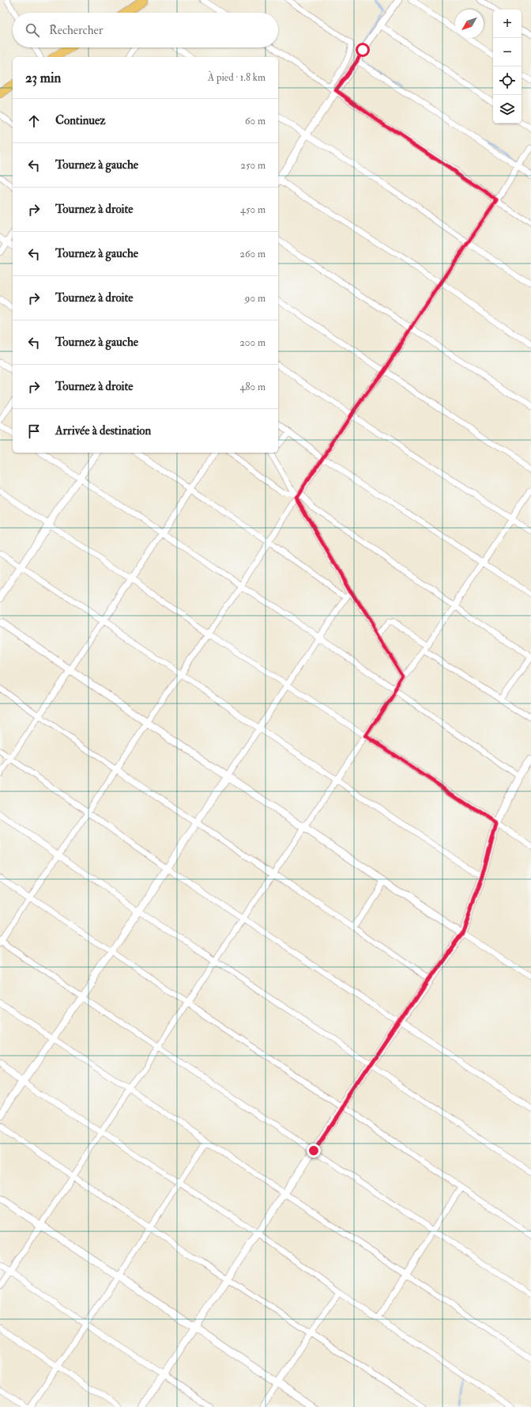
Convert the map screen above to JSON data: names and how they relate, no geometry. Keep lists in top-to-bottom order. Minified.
{"north":"bottom left","page":{"map_buttons":["+","−"],"search":"Rechercher","heading":["23 min","À pied · 1.8 km"],"list":[["Continuez","60 m"],["Tournez à gauche","250 m"],["Tournez à droite","450 m"],["Tournez à gauche","260 m"],["Tournez à droite","90 m"],["Tournez à gauche","200 m"],["Tournez à droite","480 m"],"Arrivée à destination"]}}
